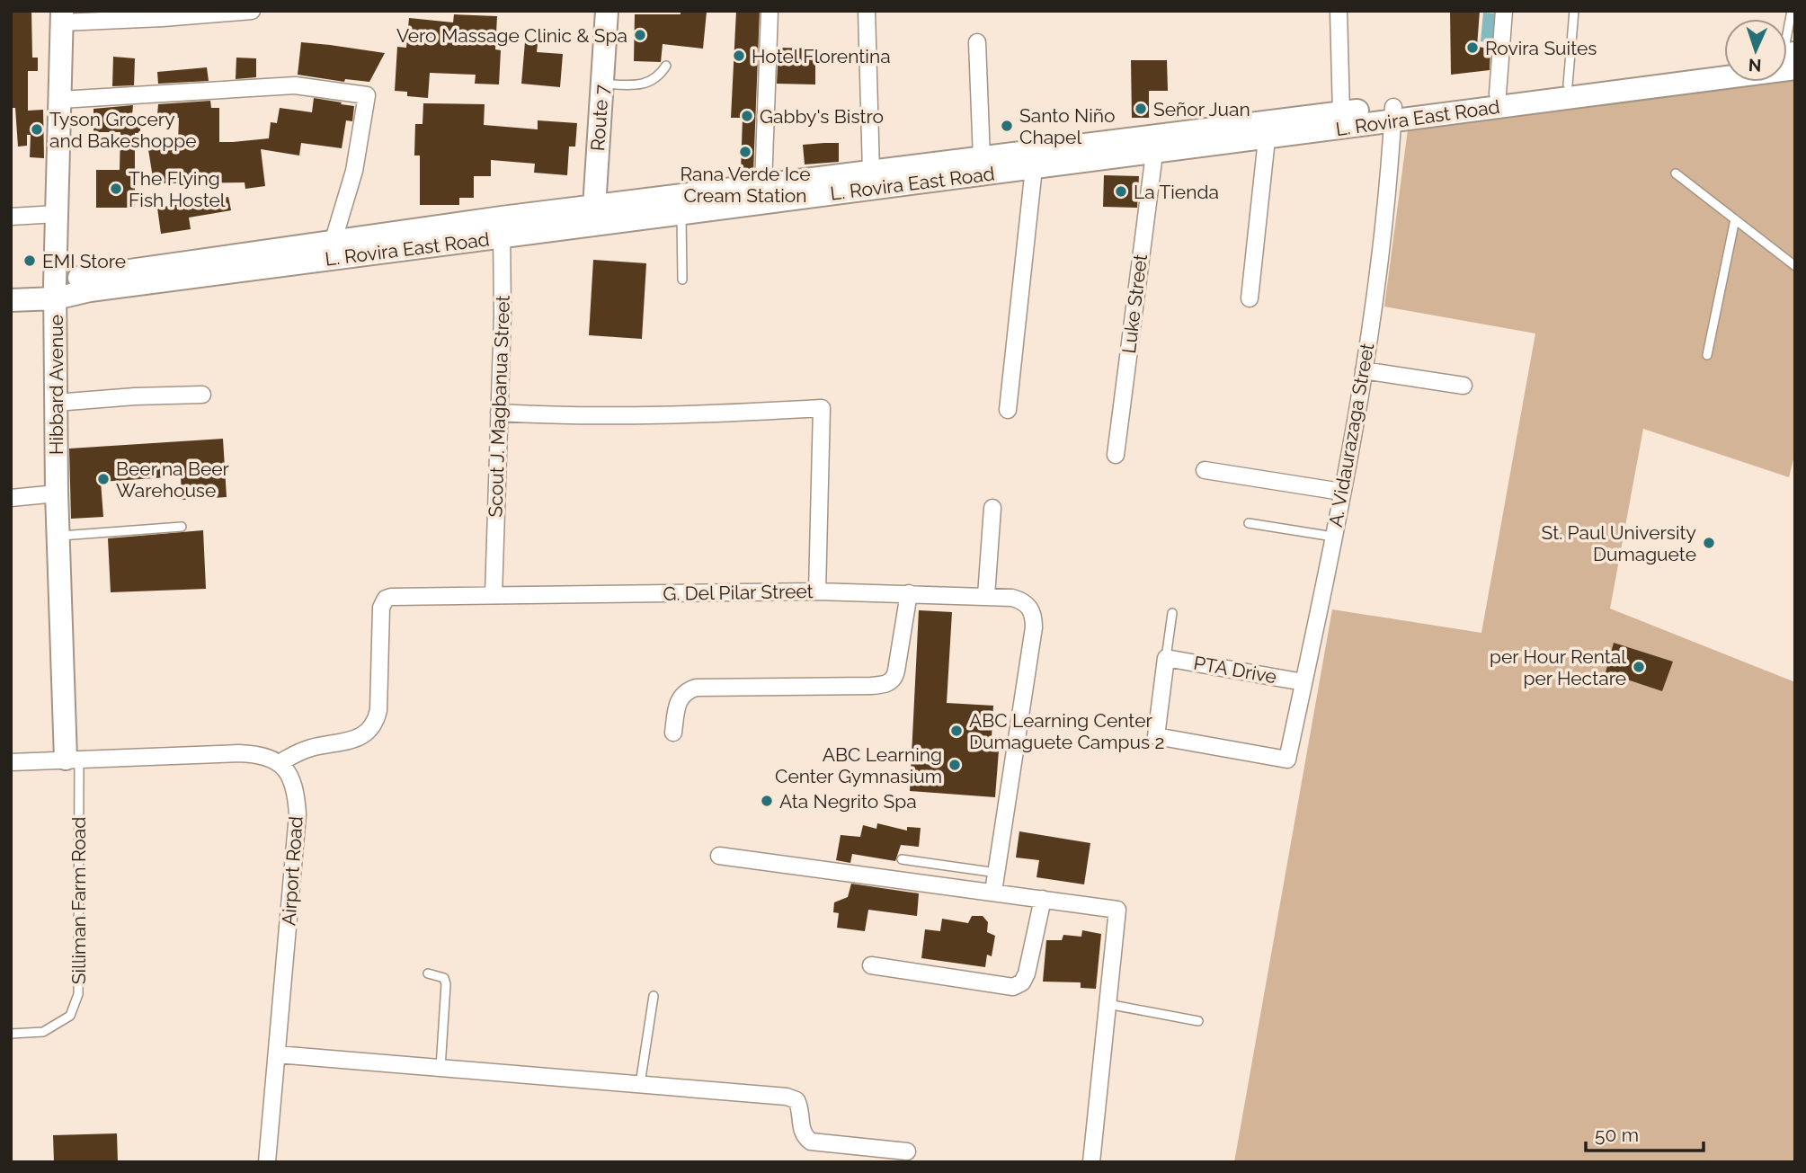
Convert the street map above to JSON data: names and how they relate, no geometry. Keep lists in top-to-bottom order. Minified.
{"streets":{"main road":["Route 7","L. Rovira East Road","Hibbard Avenue"],"street":["Luke Street","Scout J. Magbanua Street","A. Vidaurazaga Street","G. Del Pilar Street","PTA Drive","Airport Road"],"lane":["Silliman Farm Road"]},"crossings":[["Route 7","L. Rovira East Road"],["L. Rovira East Road","Luke Street"],["L. Rovira East Road","Hibbard Avenue"],["L. Rovira East Road","Scout J. Magbanua Street"],["L. Rovira East Road","A. Vidaurazaga Street"],["Hibbard Avenue","Silliman Farm Road"],["Scout J. Magbanua Street","G. Del Pilar Street"],["A. Vidaurazaga Street","PTA Drive"],["G. Del Pilar Street","Airport Road"]],"places":["Vero Massage Clinic & Spa","Rovira Suites","Hotel Florentina","Señor Juan","Gabby's Bistro","Santo Niño Chapel","Tyson Grocery and Bakeshoppe","Rana Verde Ice Cream Station","The Flying Fish Hostel","La Tienda","EMI Store","Beer na Beer Warehouse","St. Paul University Dumaguete","per Hour Rental per Hectare","ABC Learning Center Dumaguete Campus 2","ABC Learning Center Gymnasium","Ata Negrito Spa"],"scale_bar":"50 m","north":"bottom"}
